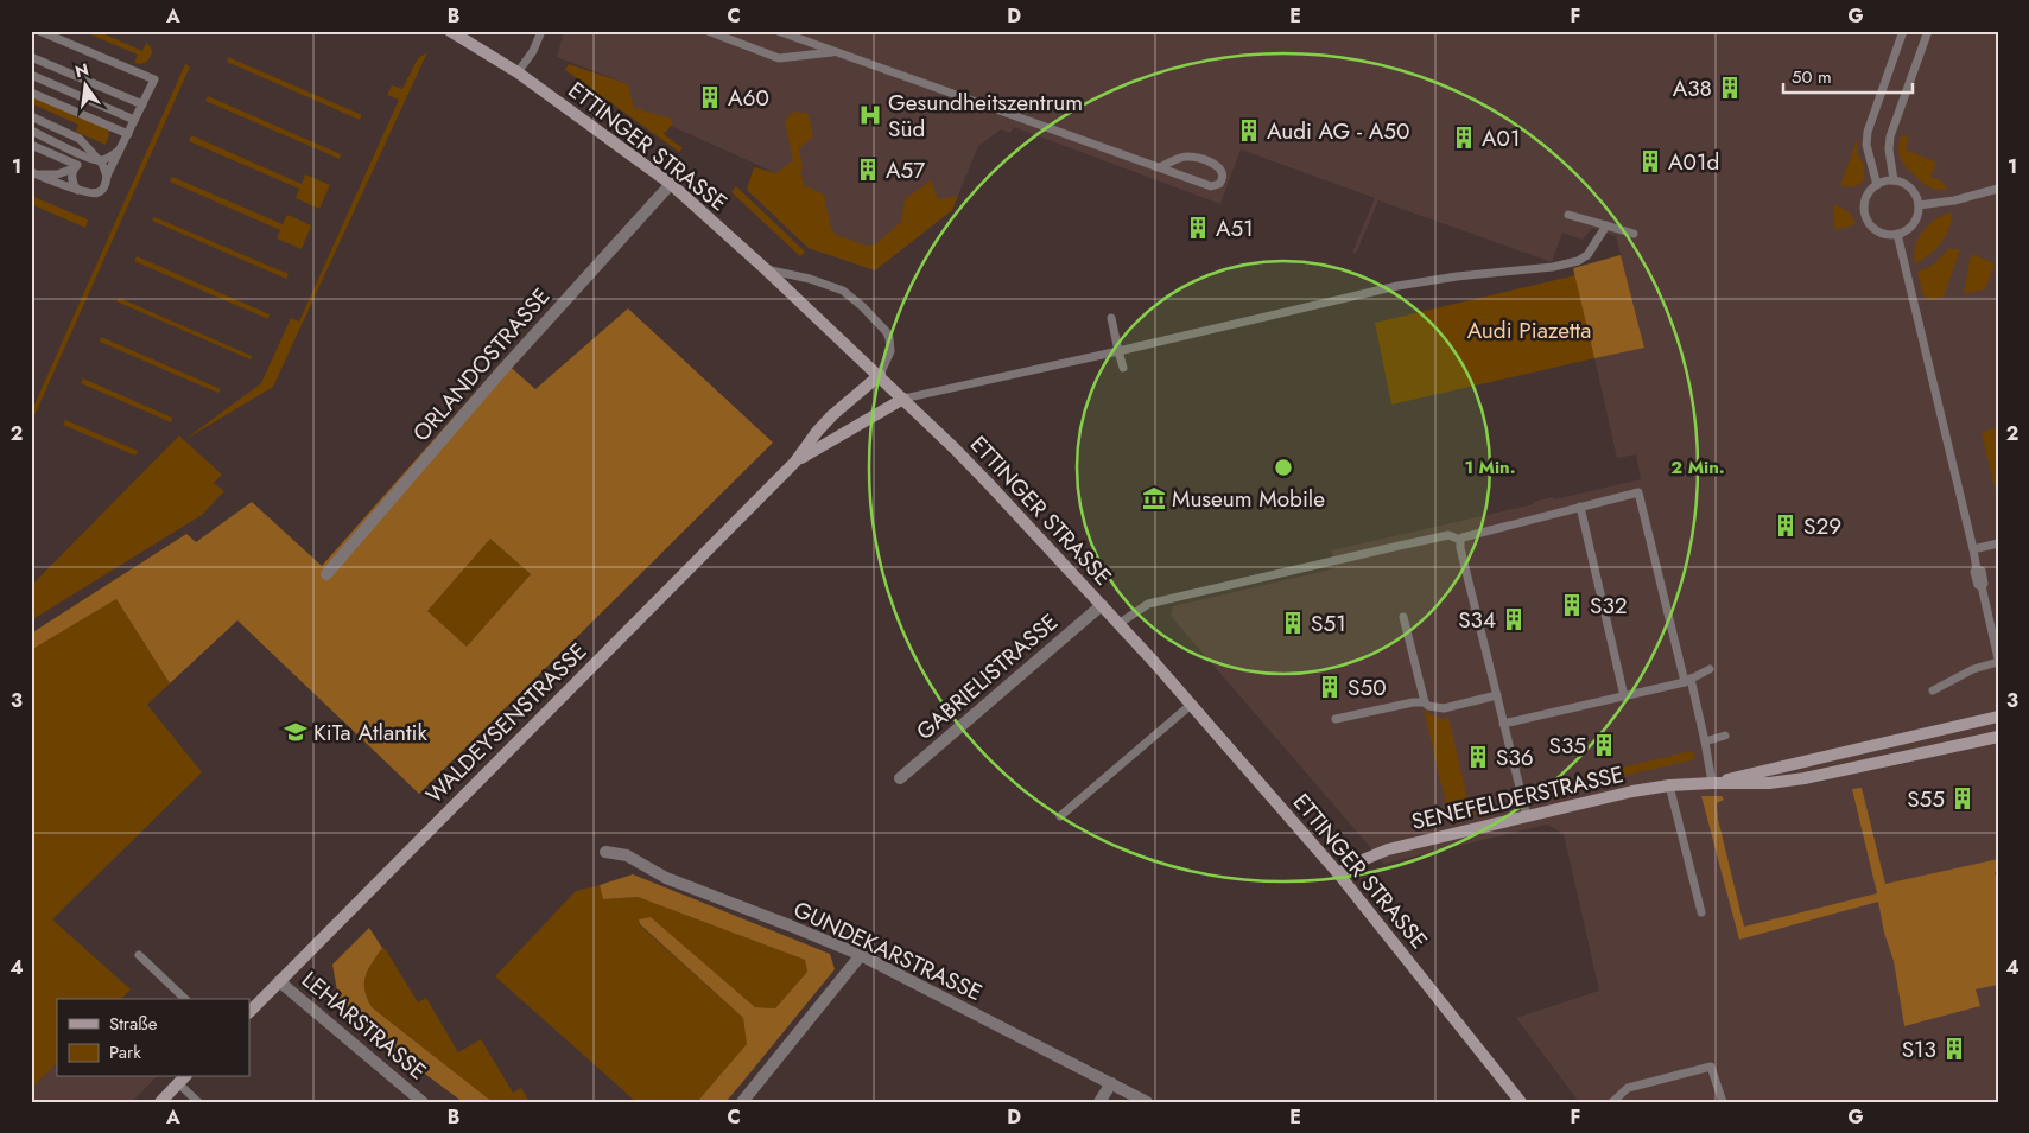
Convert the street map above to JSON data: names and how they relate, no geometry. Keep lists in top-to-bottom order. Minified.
{"streets":{"street":["ETTINGER STRASSE","ORLANDOSTRASSE","GABRIELISTRASSE","WALDEYSENSTRASSE","SENEFELDERSTRASSE","GUNDEKARSTRASSE","LEHARSTRASSE"]},"crossings":[["ETTINGER STRASSE","ORLANDOSTRASSE"],["ETTINGER STRASSE","GABRIELISTRASSE"],["ETTINGER STRASSE","WALDEYSENSTRASSE"],["ETTINGER STRASSE","SENEFELDERSTRASSE"],["WALDEYSENSTRASSE","LEHARSTRASSE"]],"parks":["Audi Piazetta"],"places":{"building":["A38","A60","Audi AG - A50","A01","A01d","A57","A51","S29","S32","S34","S51","S50","S35","S36","S55","S13"],"hospital":["Gesundheitszentrum Süd"],"museum":["Museum Mobile"],"school or university":["KiTa Atlantik"]},"legend":["Straße","Park"],"scale_bar":"50 m","north":"top","grid":{"columns":["A","B","C","D","E","F","G"],"rows":["1","2","3","4"]},"rings":["1 Min.","2 Min."]}
